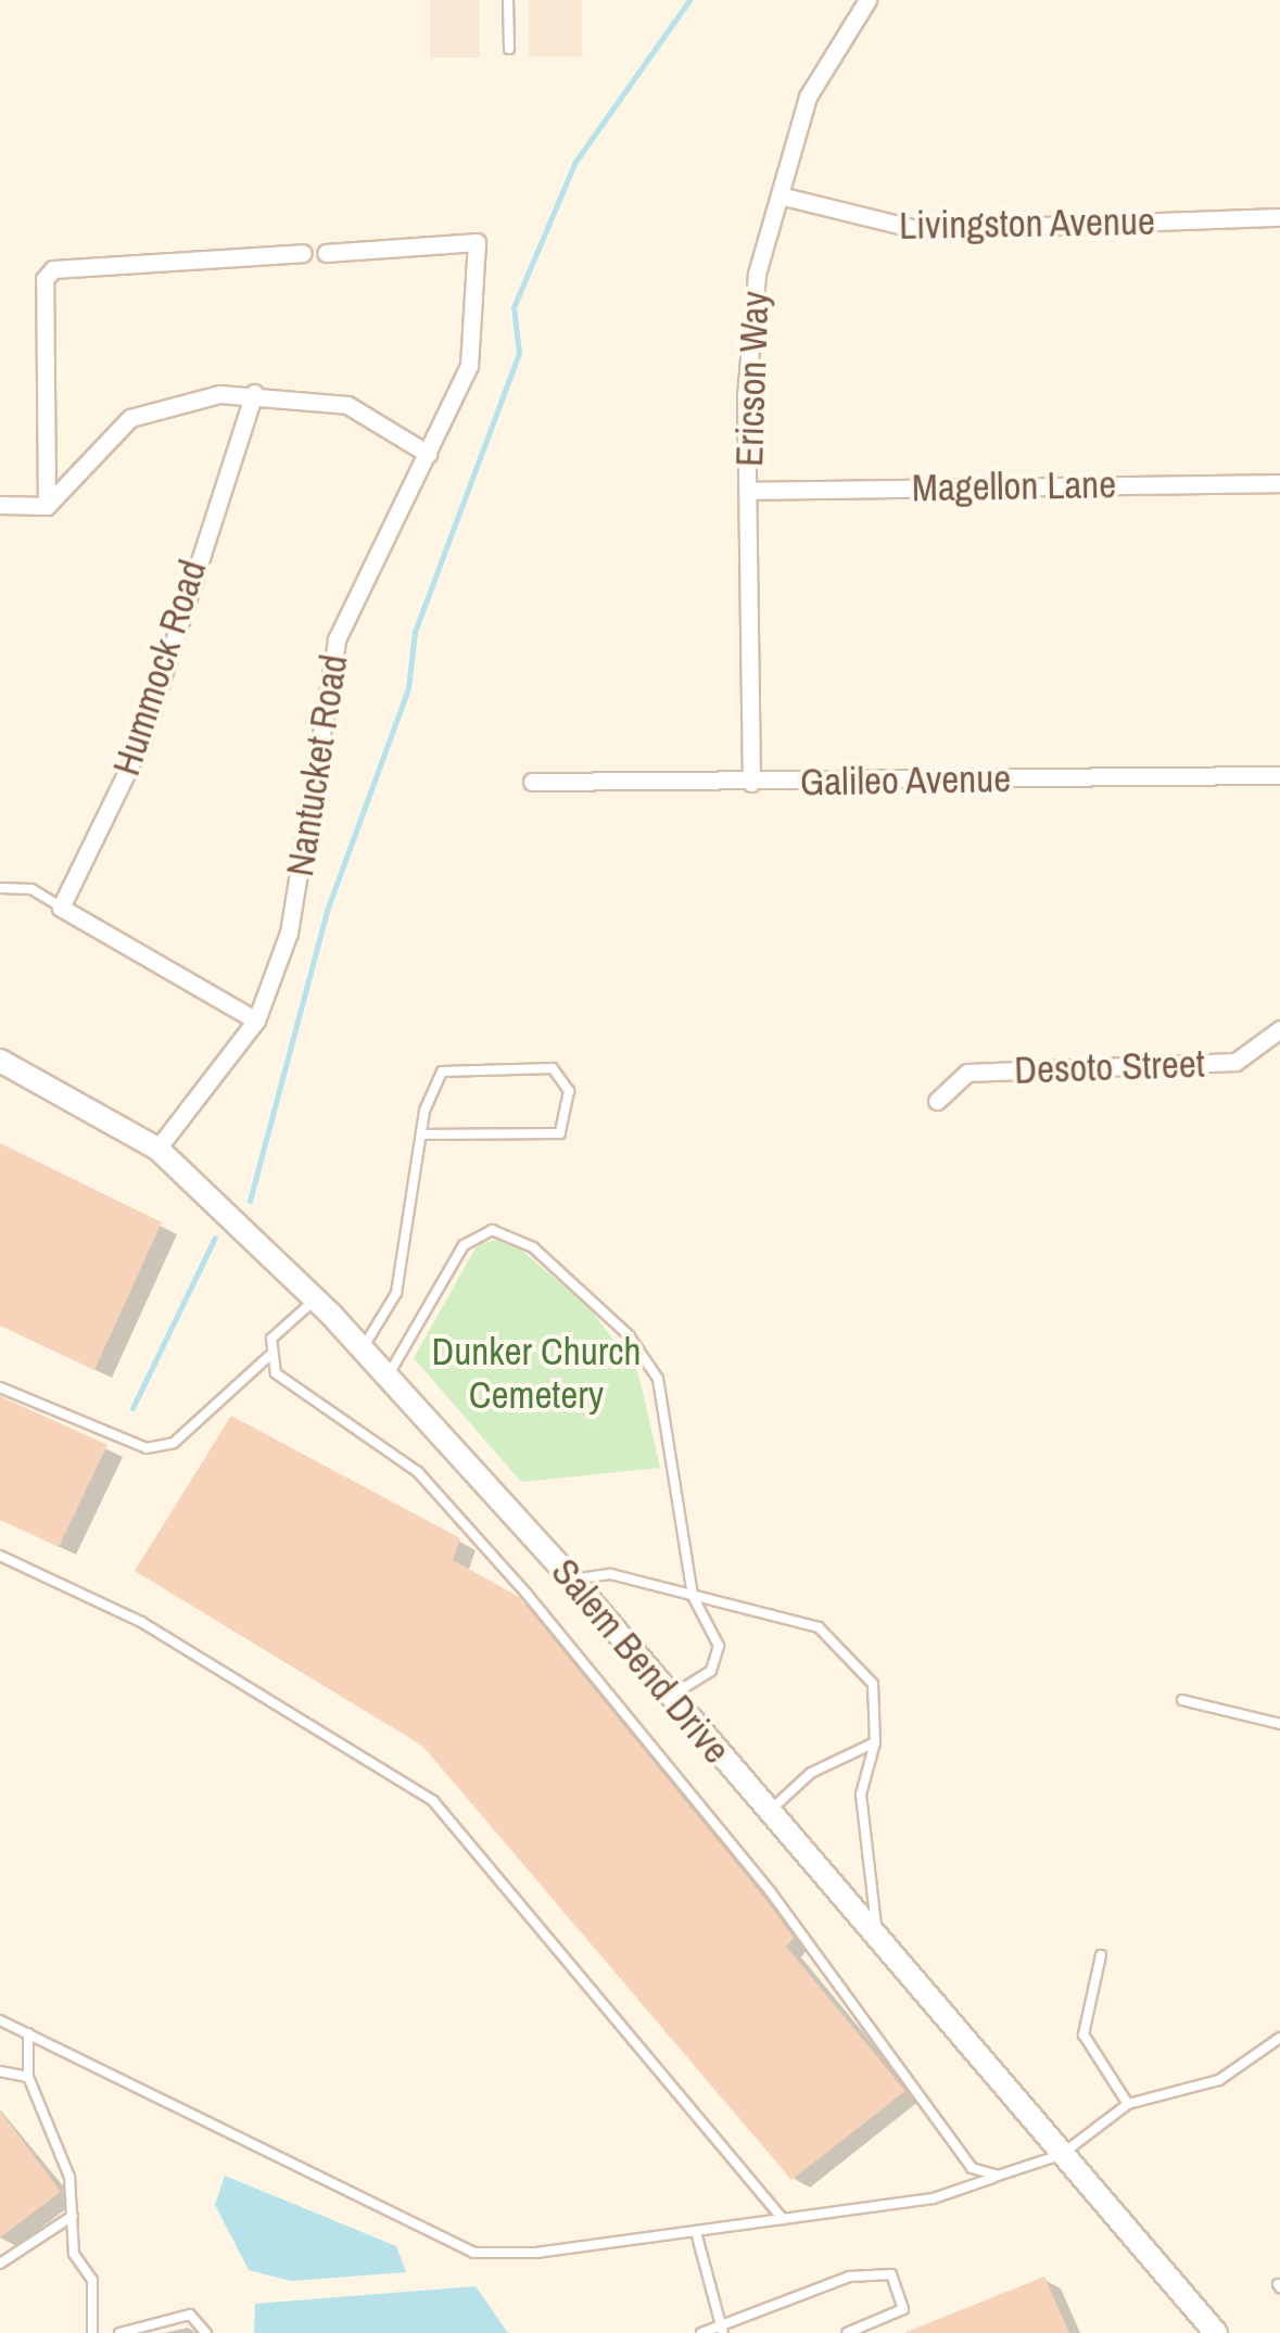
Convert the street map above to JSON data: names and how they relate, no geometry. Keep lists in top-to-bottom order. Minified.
{"streets":{"street":["Livingston Avenue","Ericson Way","Magellon Lane","Hummock Road","Nantucket Road","Galileo Avenue","Desoto Street","Salem Bend Drive"]},"crossings":[["Livingston Avenue","Ericson Way"],["Ericson Way","Magellon Lane"],["Ericson Way","Galileo Avenue"],["Nantucket Road","Salem Bend Drive"]],"parks":["Dunker Church Cemetery"]}
